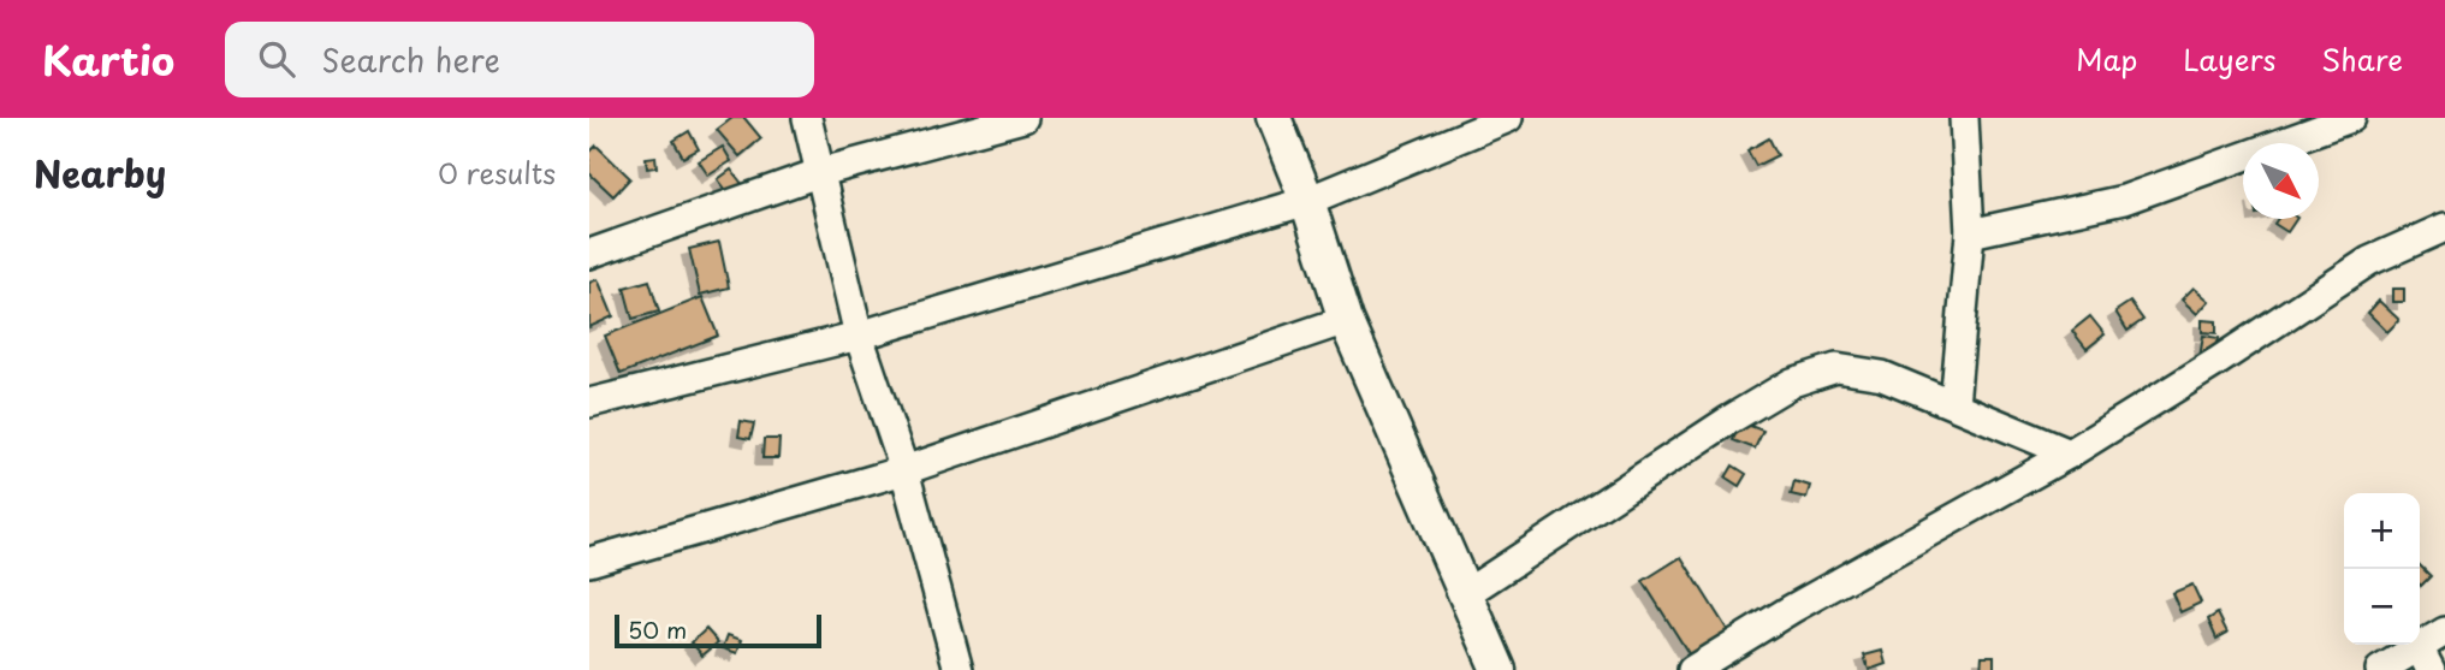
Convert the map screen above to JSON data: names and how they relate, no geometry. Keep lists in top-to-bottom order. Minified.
{"scale_bar":"50 m","north":"bottom right","page":{"header":"Kartio","search":"Search here","nav":["Map","Layers","Share"],"heading":["Nearby","0 results"],"map_buttons":["+","−"],"scale":"50 m"}}
